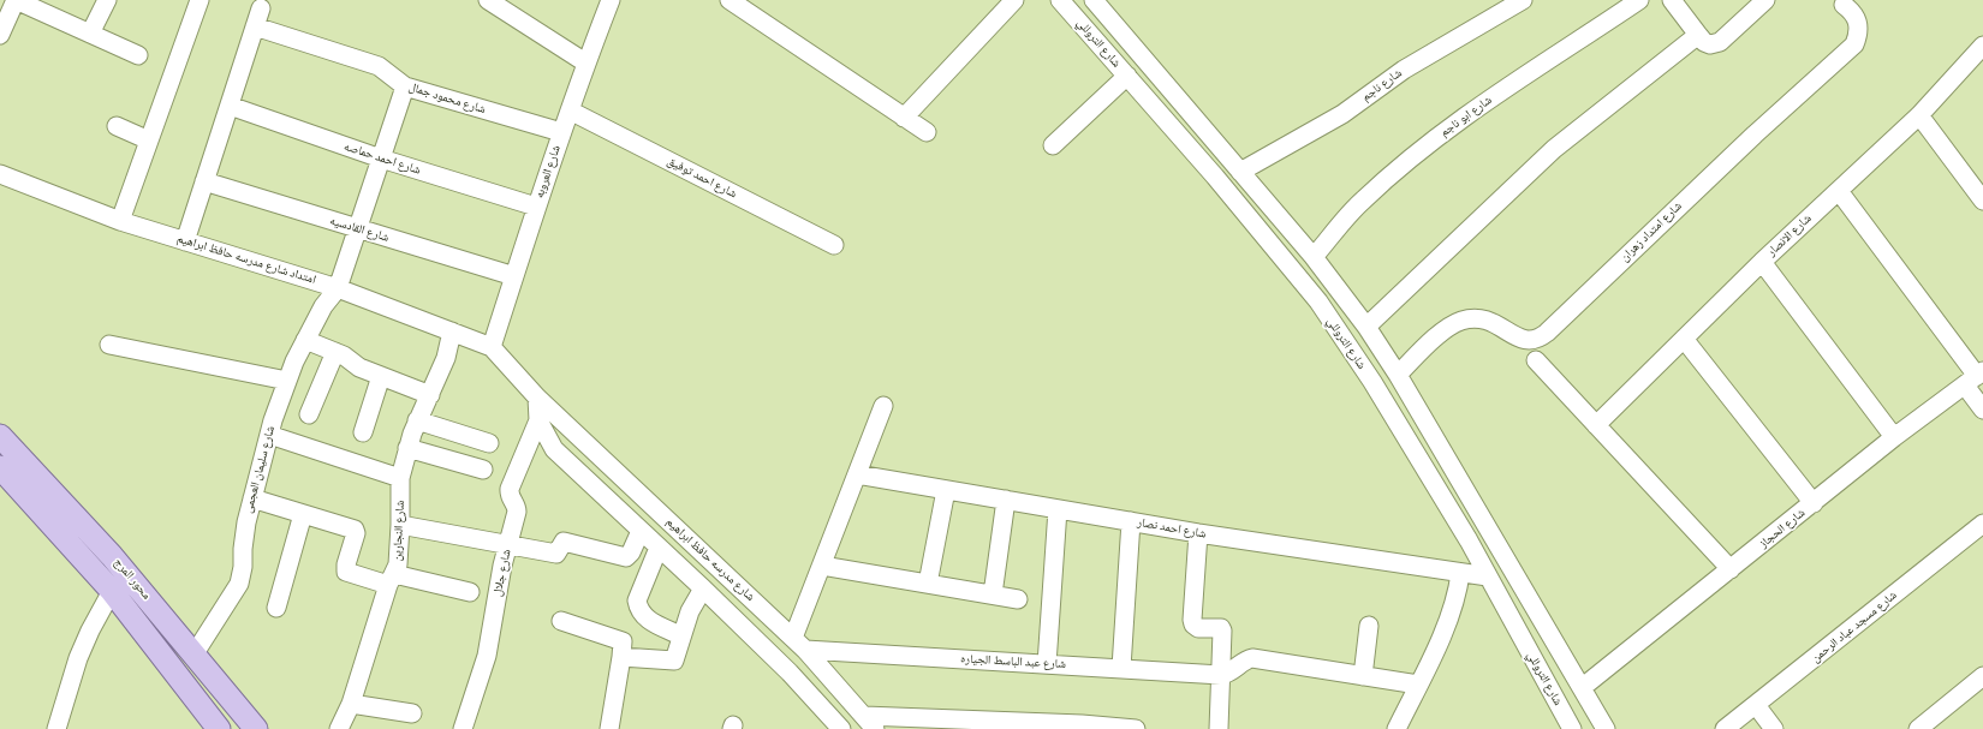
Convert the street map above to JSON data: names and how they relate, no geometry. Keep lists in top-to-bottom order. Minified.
{"streets":{"main road":["محور المرج"],"street":["شارع التروللي","شارع ناجم","شارع محمود جمال","شارع ابو ناجم","شارع احمد حماصه","شارع العروبه","شارع احمد توفيق","شارع القادسيه","شارع امتداد زهران","شارع الانصار","امتداد شارع مدرسه حافظ ابراهيم","شارع سليمان العجمى","شارع احمد نصار","شارع الحجاز","شارع النجارين","شارع مدرسه حافظ ابراهيم","شارع جلال","شارع مسجد عباد الرحمن","شارع عبد الباسط الجياره"]},"crossings":[["شارع التروللي","شارع ناجم"],["شارع التروللي","شارع ابو ناجم"],["شارع التروللي","شارع امتداد زهران"],["شارع التروللي","شارع احمد نصار"],["شارع التروللي","شارع الحجاز"],["شارع محمود جمال","شارع العروبه"],["شارع محمود جمال","شارع سليمان العجمى"],["شارع احمد حماصه","شارع العروبه"],["شارع احمد حماصه","شارع سليمان العجمى"],["شارع العروبه","شارع احمد توفيق"],["شارع العروبه","شارع القادسيه"],["شارع العروبه","امتداد شارع مدرسه حافظ ابراهيم"],["شارع العروبه","شارع مدرسه حافظ ابراهيم"],["شارع القادسيه","شارع سليمان العجمى"],["امتداد شارع مدرسه حافظ ابراهيم","شارع سليمان العجمى"],["امتداد شارع مدرسه حافظ ابراهيم","شارع النجارين"],["امتداد شارع مدرسه حافظ ابراهيم","شارع مدرسه حافظ ابراهيم"],["شارع سليمان العجمى","محور المرج"],["شارع مدرسه حافظ ابراهيم","شارع عبد الباسط الجياره"]]}
